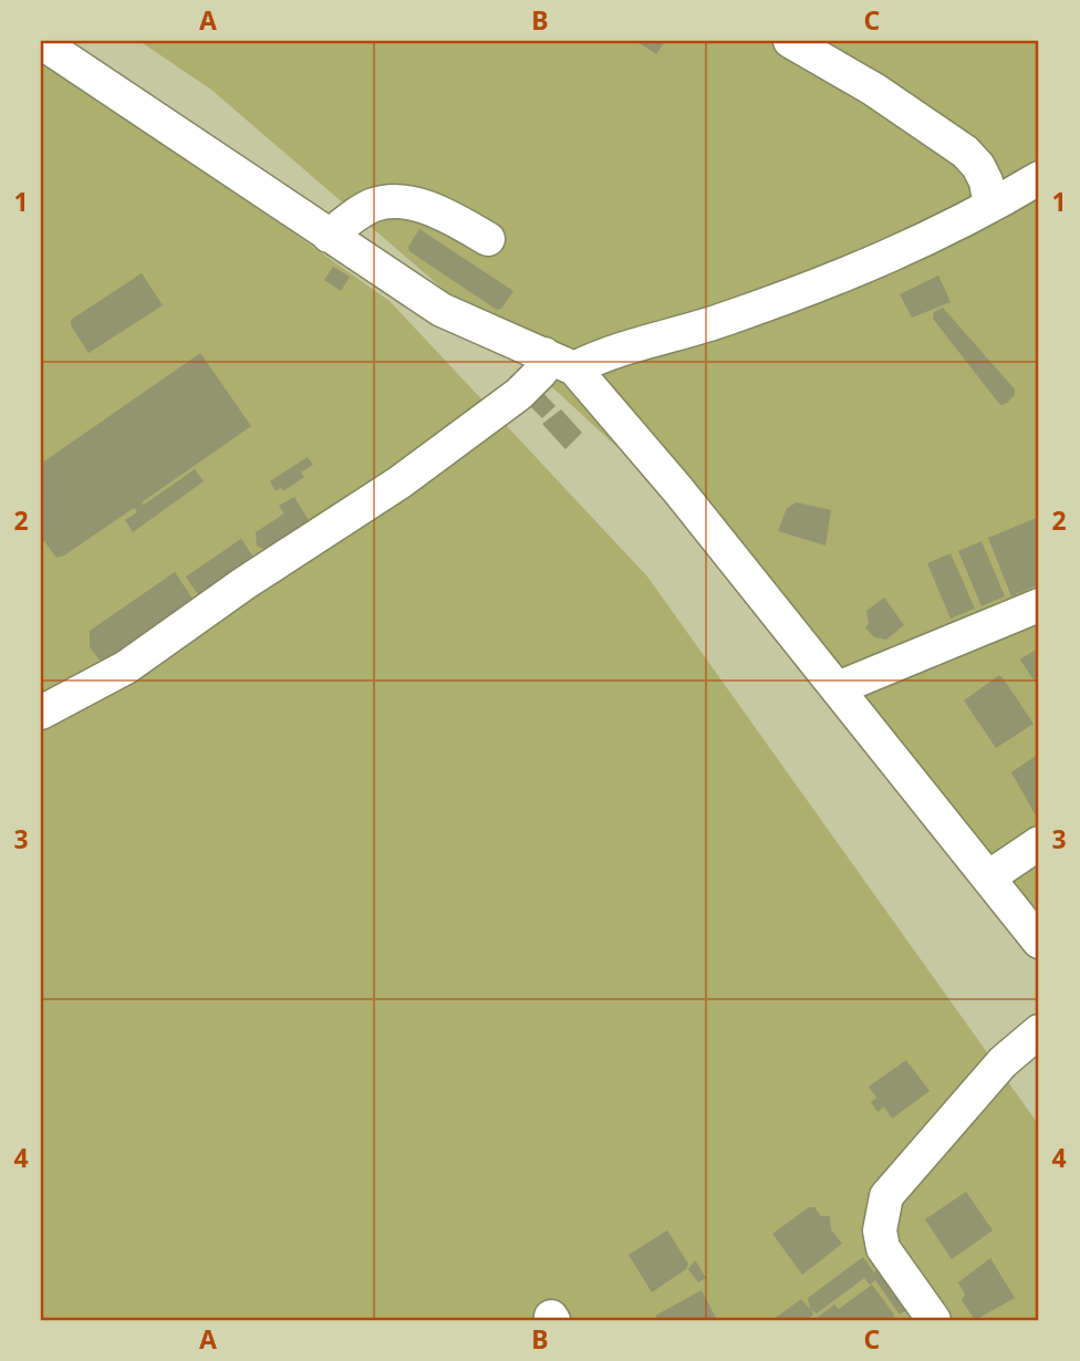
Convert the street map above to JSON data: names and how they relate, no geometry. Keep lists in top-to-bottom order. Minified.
{"grid":{"columns":["A","B","C"],"rows":["1","2","3","4"]}}
